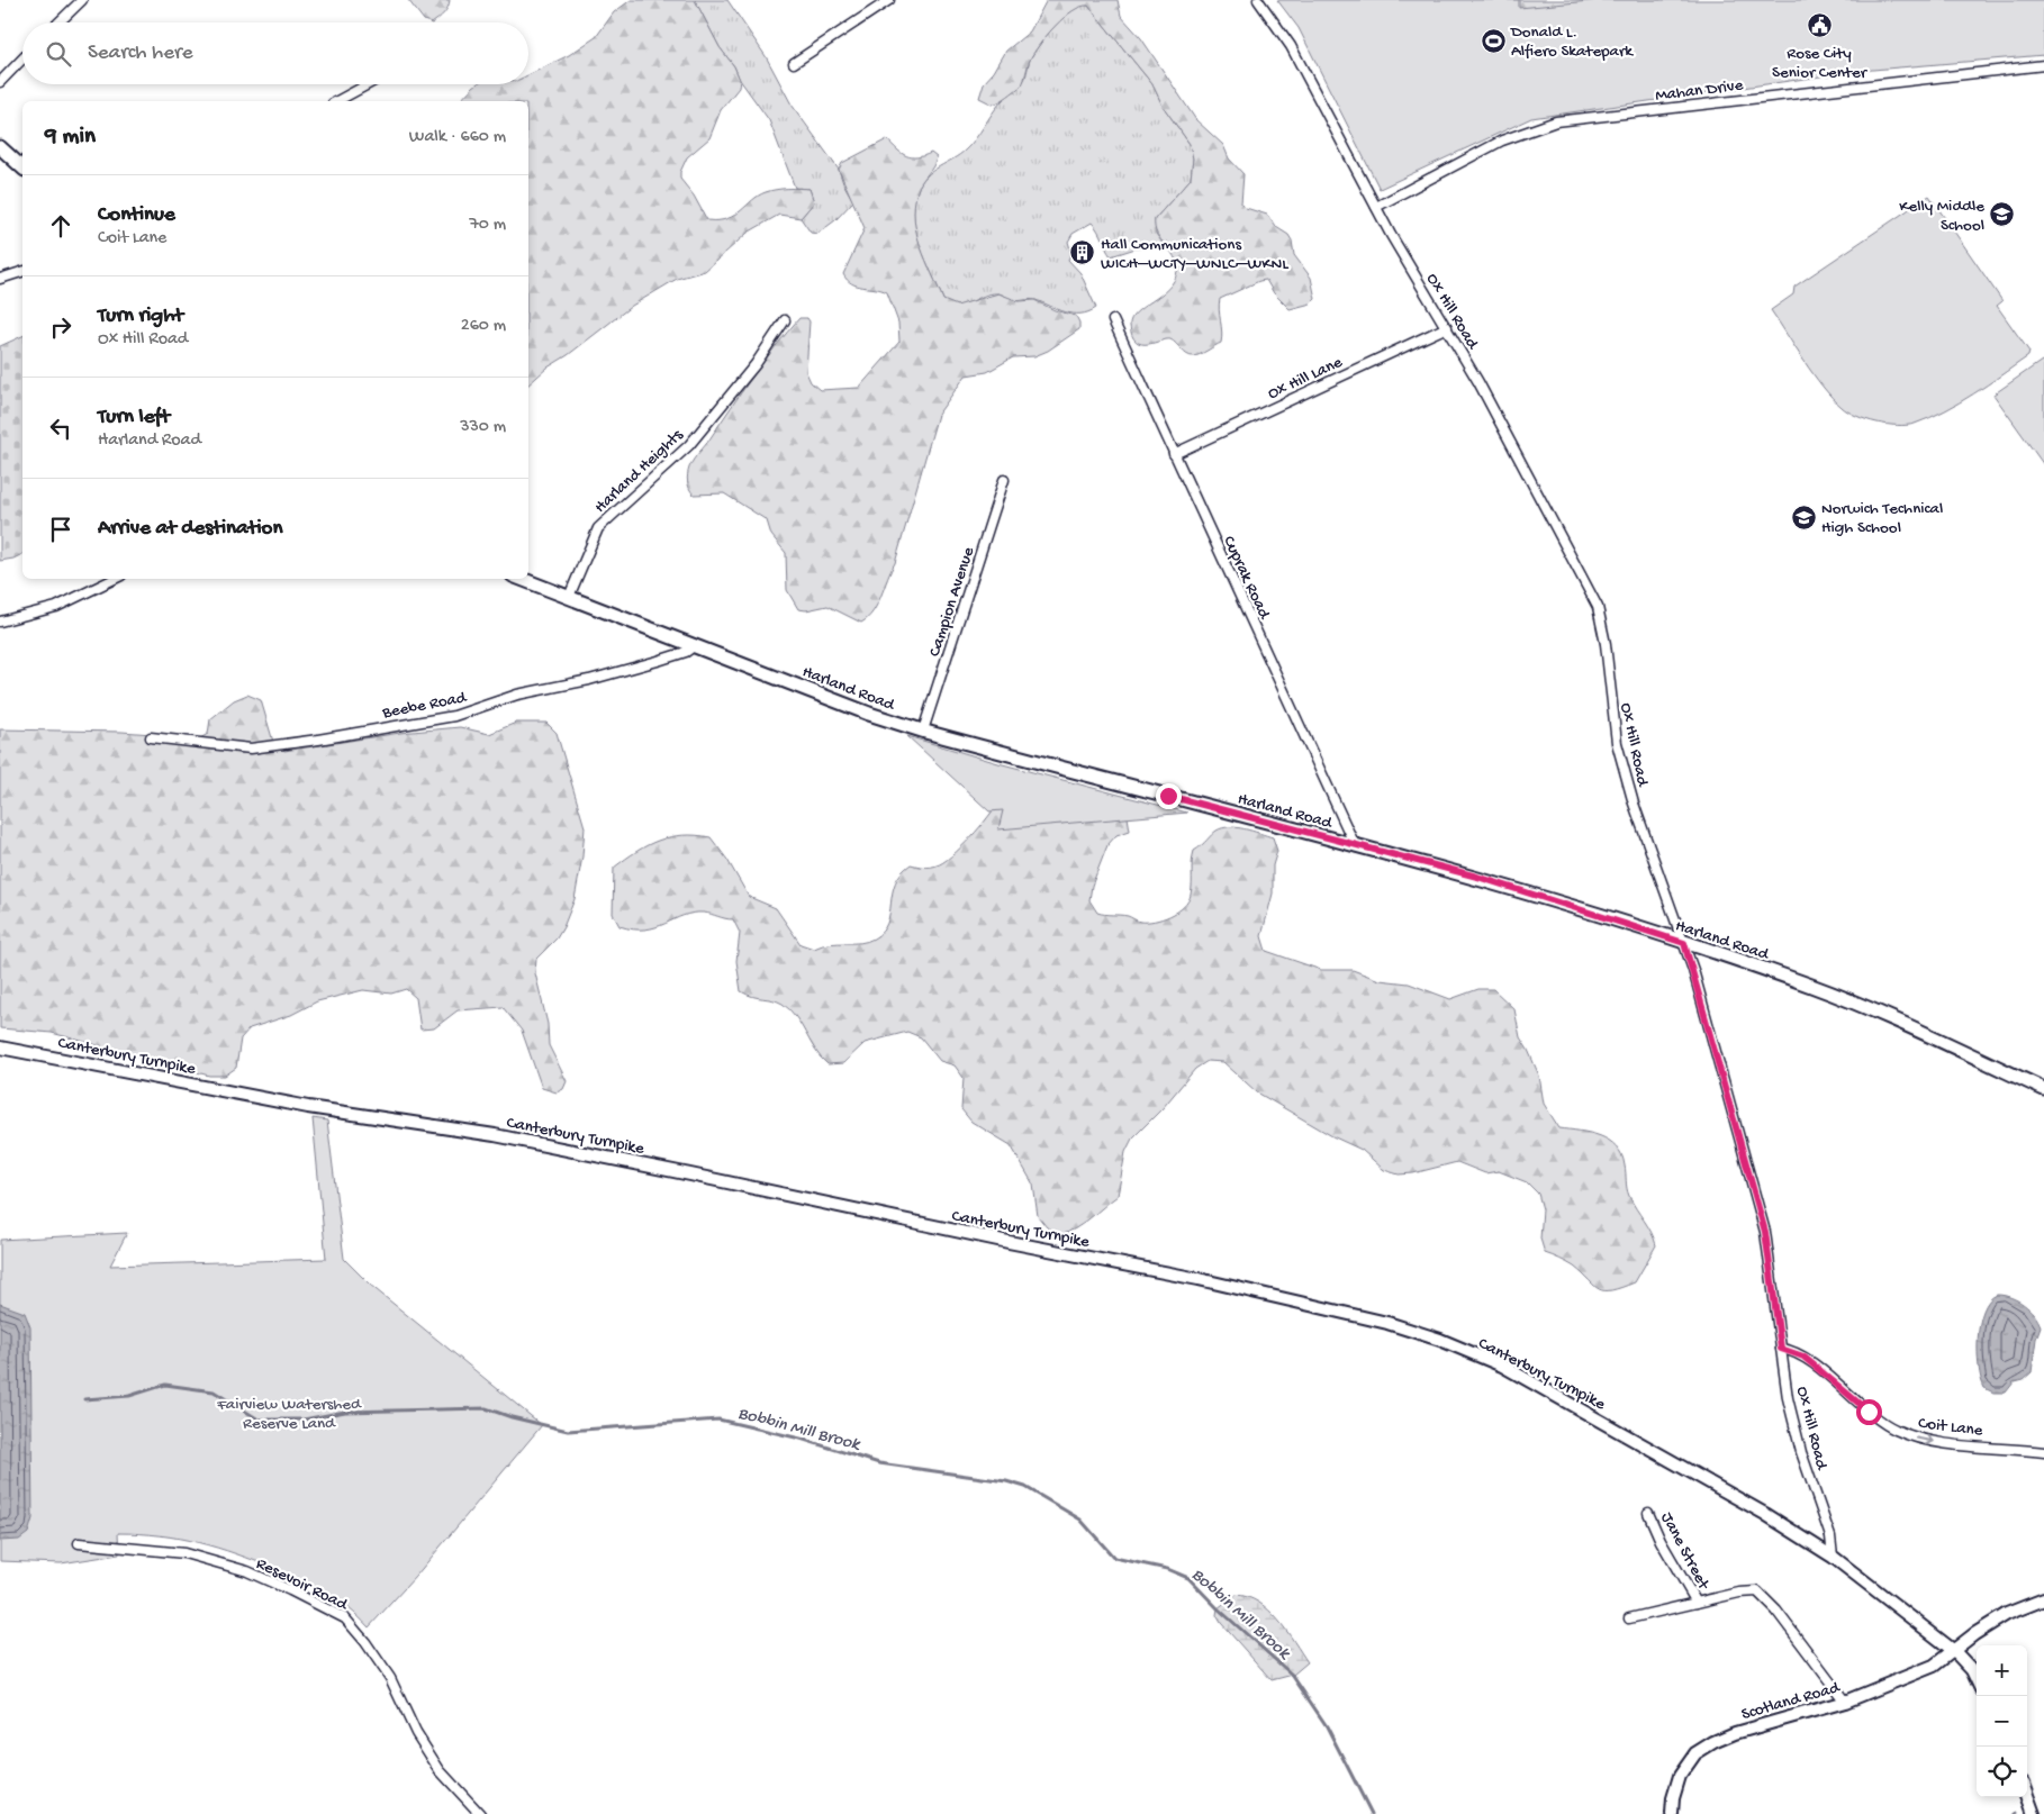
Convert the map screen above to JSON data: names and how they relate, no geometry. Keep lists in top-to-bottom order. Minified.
{"streets":{"main road":["Harland Road"],"street":["Mahan Drive","Ox Hill Road","Ox Hill Lane","Harland Heights","Cuprak Road","Campion Avenue","Beebe Road","Canterbury Turnpike","Coit Lane","Jane Street","Resevoir Road","Scotland Road"]},"crossings":[["Mahan Drive","Ox Hill Road"],["Ox Hill Road","Ox Hill Lane"],["Ox Hill Road","Harland Road"],["Ox Hill Road","Canterbury Turnpike"],["Ox Hill Road","Coit Lane"],["Ox Hill Lane","Cuprak Road"],["Harland Heights","Harland Road"],["Cuprak Road","Harland Road"],["Campion Avenue","Harland Road"],["Harland Road","Beebe Road"],["Canterbury Turnpike","Scotland Road"]],"one_way":["Coit Lane"],"water":["Bobbin Mill Brook"],"parks":["Fairview Watershed Reserve Land"],"places":{"public building":["Rose City Senior Center"],"sports":["Donald L. Alfiero Skatepark"],"school or university":["Kelly Middle School","Norwich Technical High School"],"building":["Hall Communications WICH–WCTY–WNLC–WKNL"]},"page":{"search":"Search here","heading":["9 min","Walk · 660 m"],"list":[["Continue","Coit Lane","70 m"],["Turn right","Ox Hill Road","260 m"],["Turn left","Harland Road","330 m"],"Arrive at destination"],"map_buttons":["+","−"]}}
